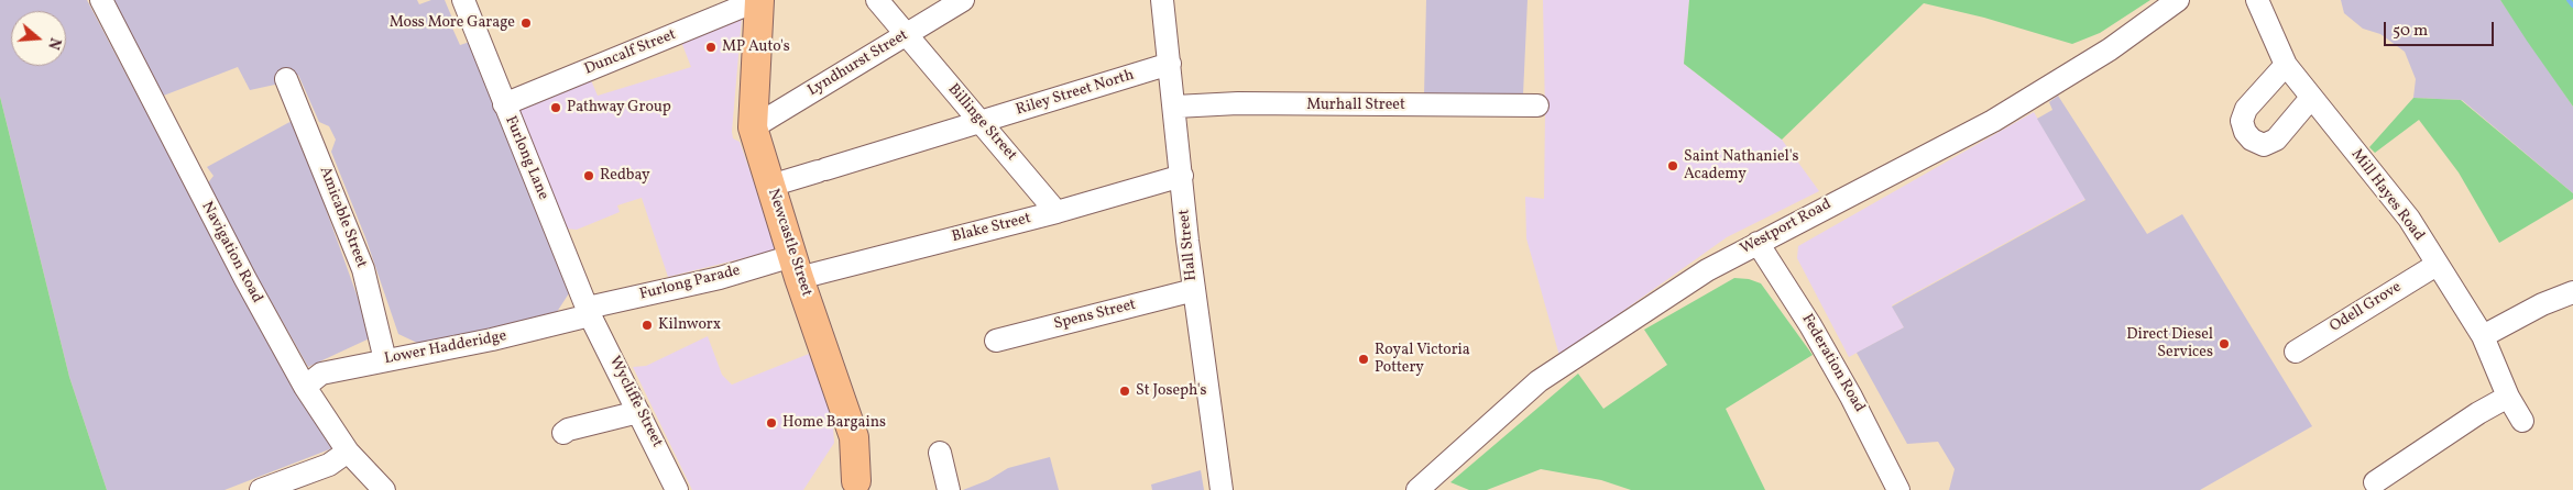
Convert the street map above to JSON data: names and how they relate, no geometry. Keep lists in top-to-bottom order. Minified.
{"streets":{"main road":["Newcastle Street"],"street":["Duncalf Street","Lyndhurst Street","Riley Street North","Murhall Street","Billinge Street","Furlong Lane","Mill Hayes Road","Amicable Street","Westport Road","Blake Street","Hall Street","Navigation Road","Furlong Parade","Odell Grove","Spens Street","Lower Hadderidge","Federation Road","Wycliffe Street"]},"crossings":[["Duncalf Street","Furlong Lane"],["Duncalf Street","Newcastle Street"],["Lyndhurst Street","Billinge Street"],["Lyndhurst Street","Newcastle Street"],["Riley Street North","Billinge Street"],["Riley Street North","Newcastle Street"],["Riley Street North","Hall Street"],["Murhall Street","Hall Street"],["Billinge Street","Blake Street"],["Furlong Lane","Furlong Parade"],["Furlong Lane","Lower Hadderidge"],["Furlong Lane","Wycliffe Street"],["Mill Hayes Road","Odell Grove"],["Amicable Street","Lower Hadderidge"],["Westport Road","Federation Road"],["Blake Street","Newcastle Street"],["Blake Street","Hall Street"],["Blake Street","Furlong Parade"],["Newcastle Street","Furlong Parade"],["Hall Street","Spens Street"],["Navigation Road","Lower Hadderidge"],["Furlong Parade","Lower Hadderidge"],["Furlong Parade","Wycliffe Street"],["Lower Hadderidge","Wycliffe Street"]],"places":["Moss More Garage","MP Auto's","Pathway Group","Saint Nathaniel's Academy","Redbay","Kilnworx","Direct Diesel Services","Royal Victoria Pottery","St Joseph's","Home Bargains"],"scale_bar":"50 m","north":"right"}
